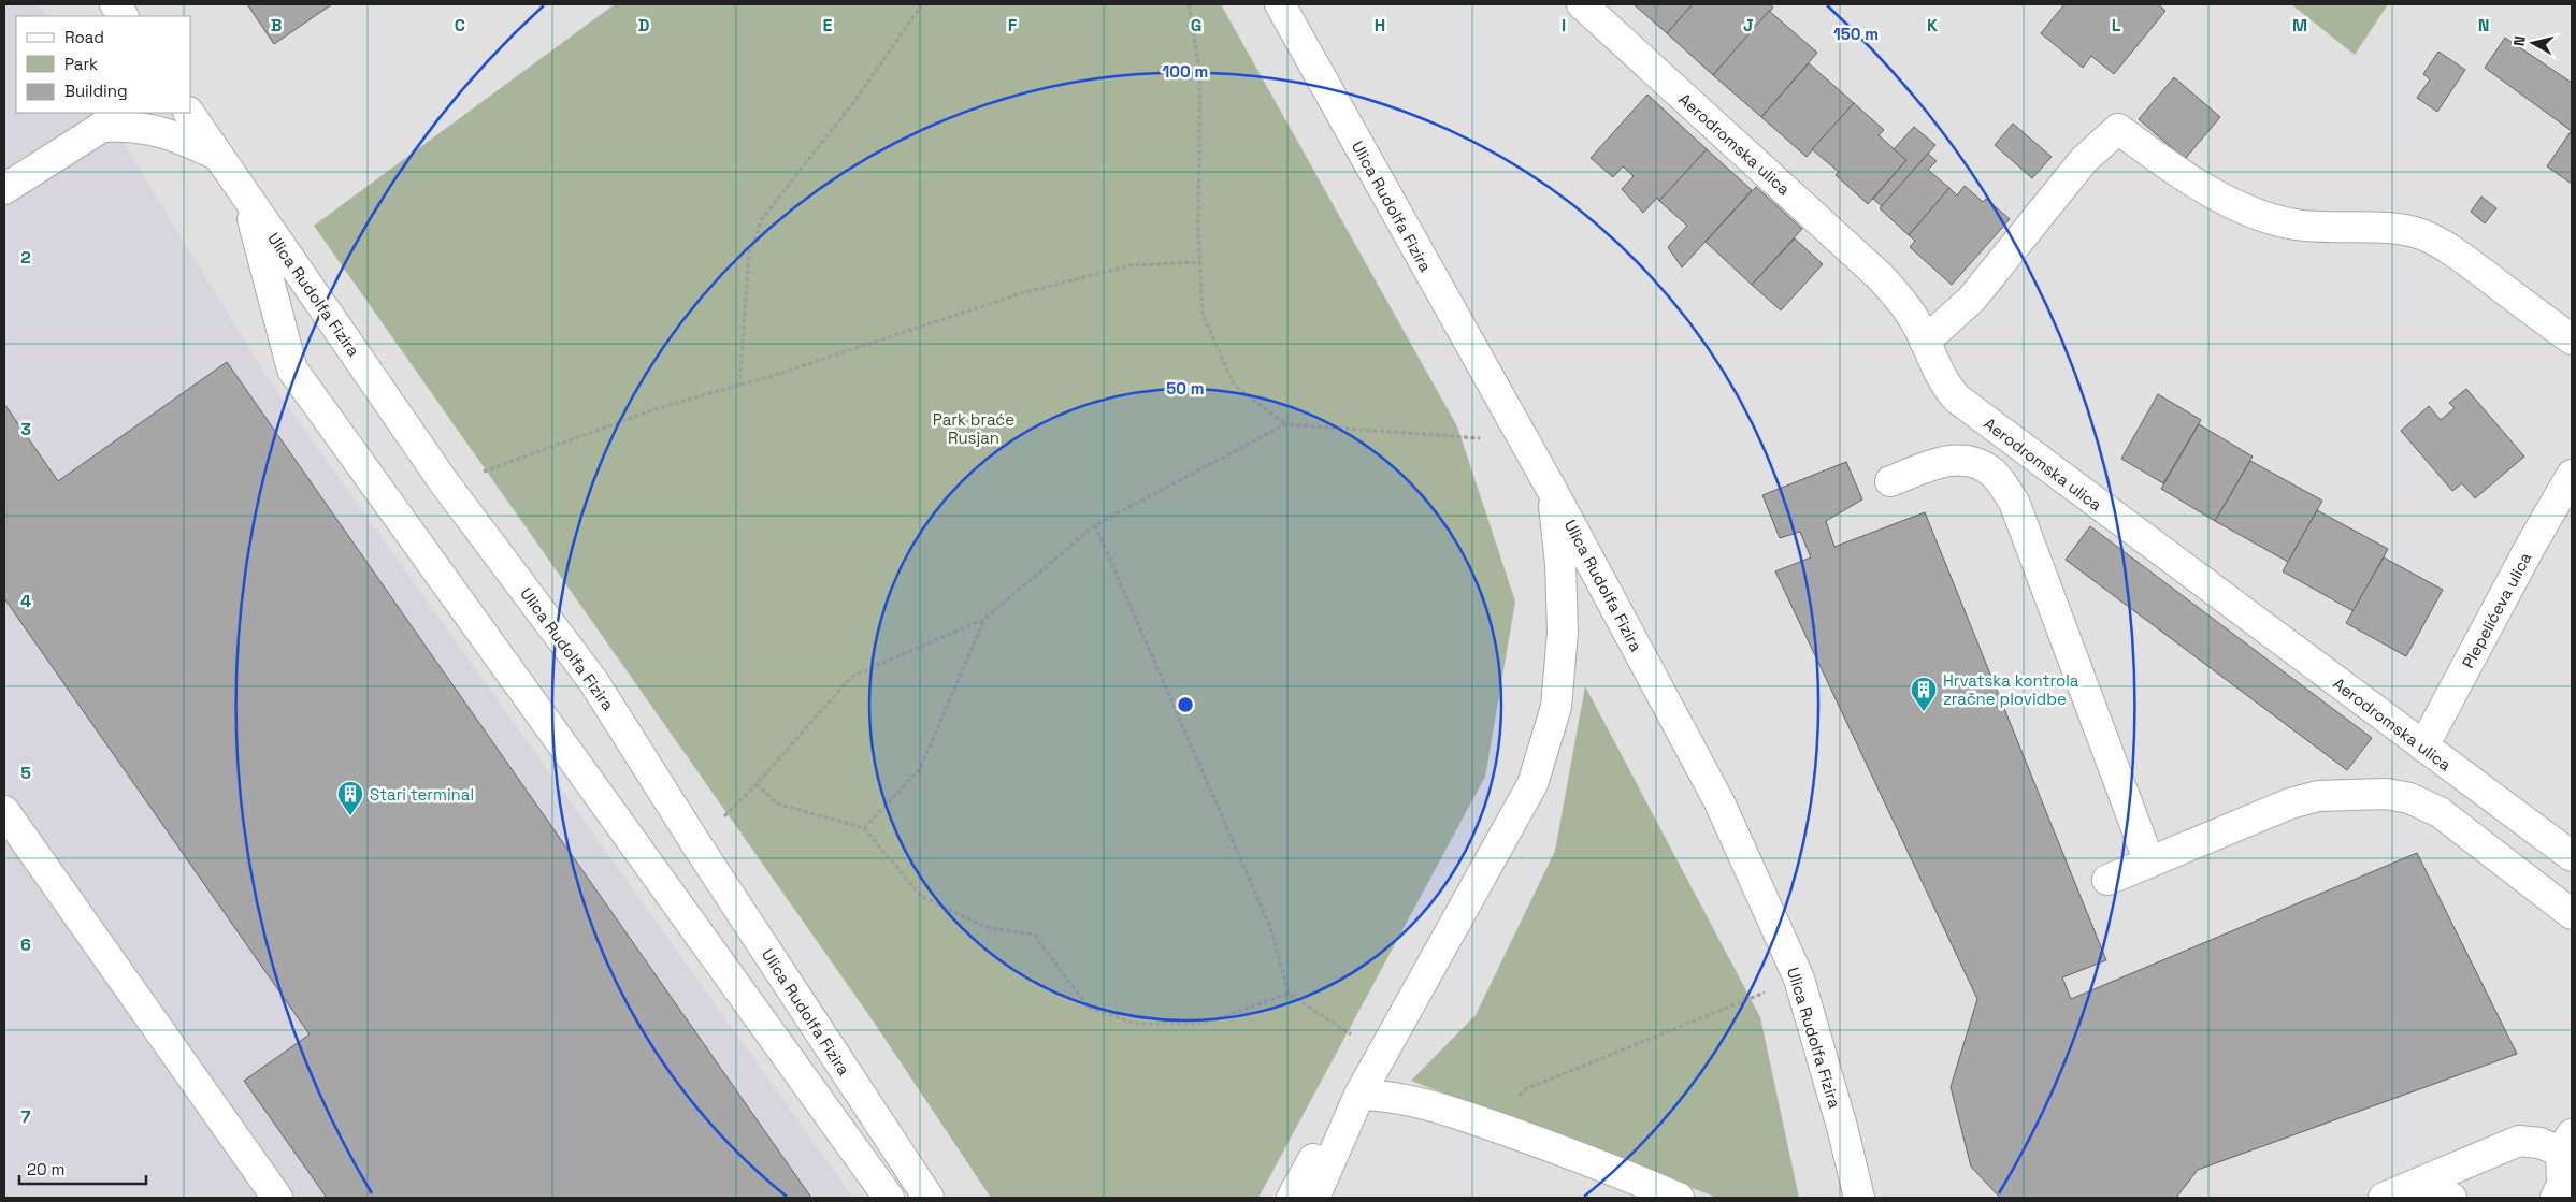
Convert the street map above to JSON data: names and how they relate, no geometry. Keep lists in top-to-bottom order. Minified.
{"streets":{"street":["Aerodromska ulica","Ulica Rudolfa Fizira","Plepelićeva ulica"]},"crossings":[["Aerodromska ulica","Plepelićeva ulica"]],"parks":["Park braće Rusjan"],"places":{"building":["Hrvatska kontrola zračne plovidbe","Stari terminal"]},"legend":["Road","Park","Building"],"scale_bar":"20 m","north":"left","grid":{"columns":["B","C","D","E","F","G","H","I","J","K","L","M","N"],"rows":["2","3","4","5","6","7"]},"rings":["150 m","100 m","50 m"]}
